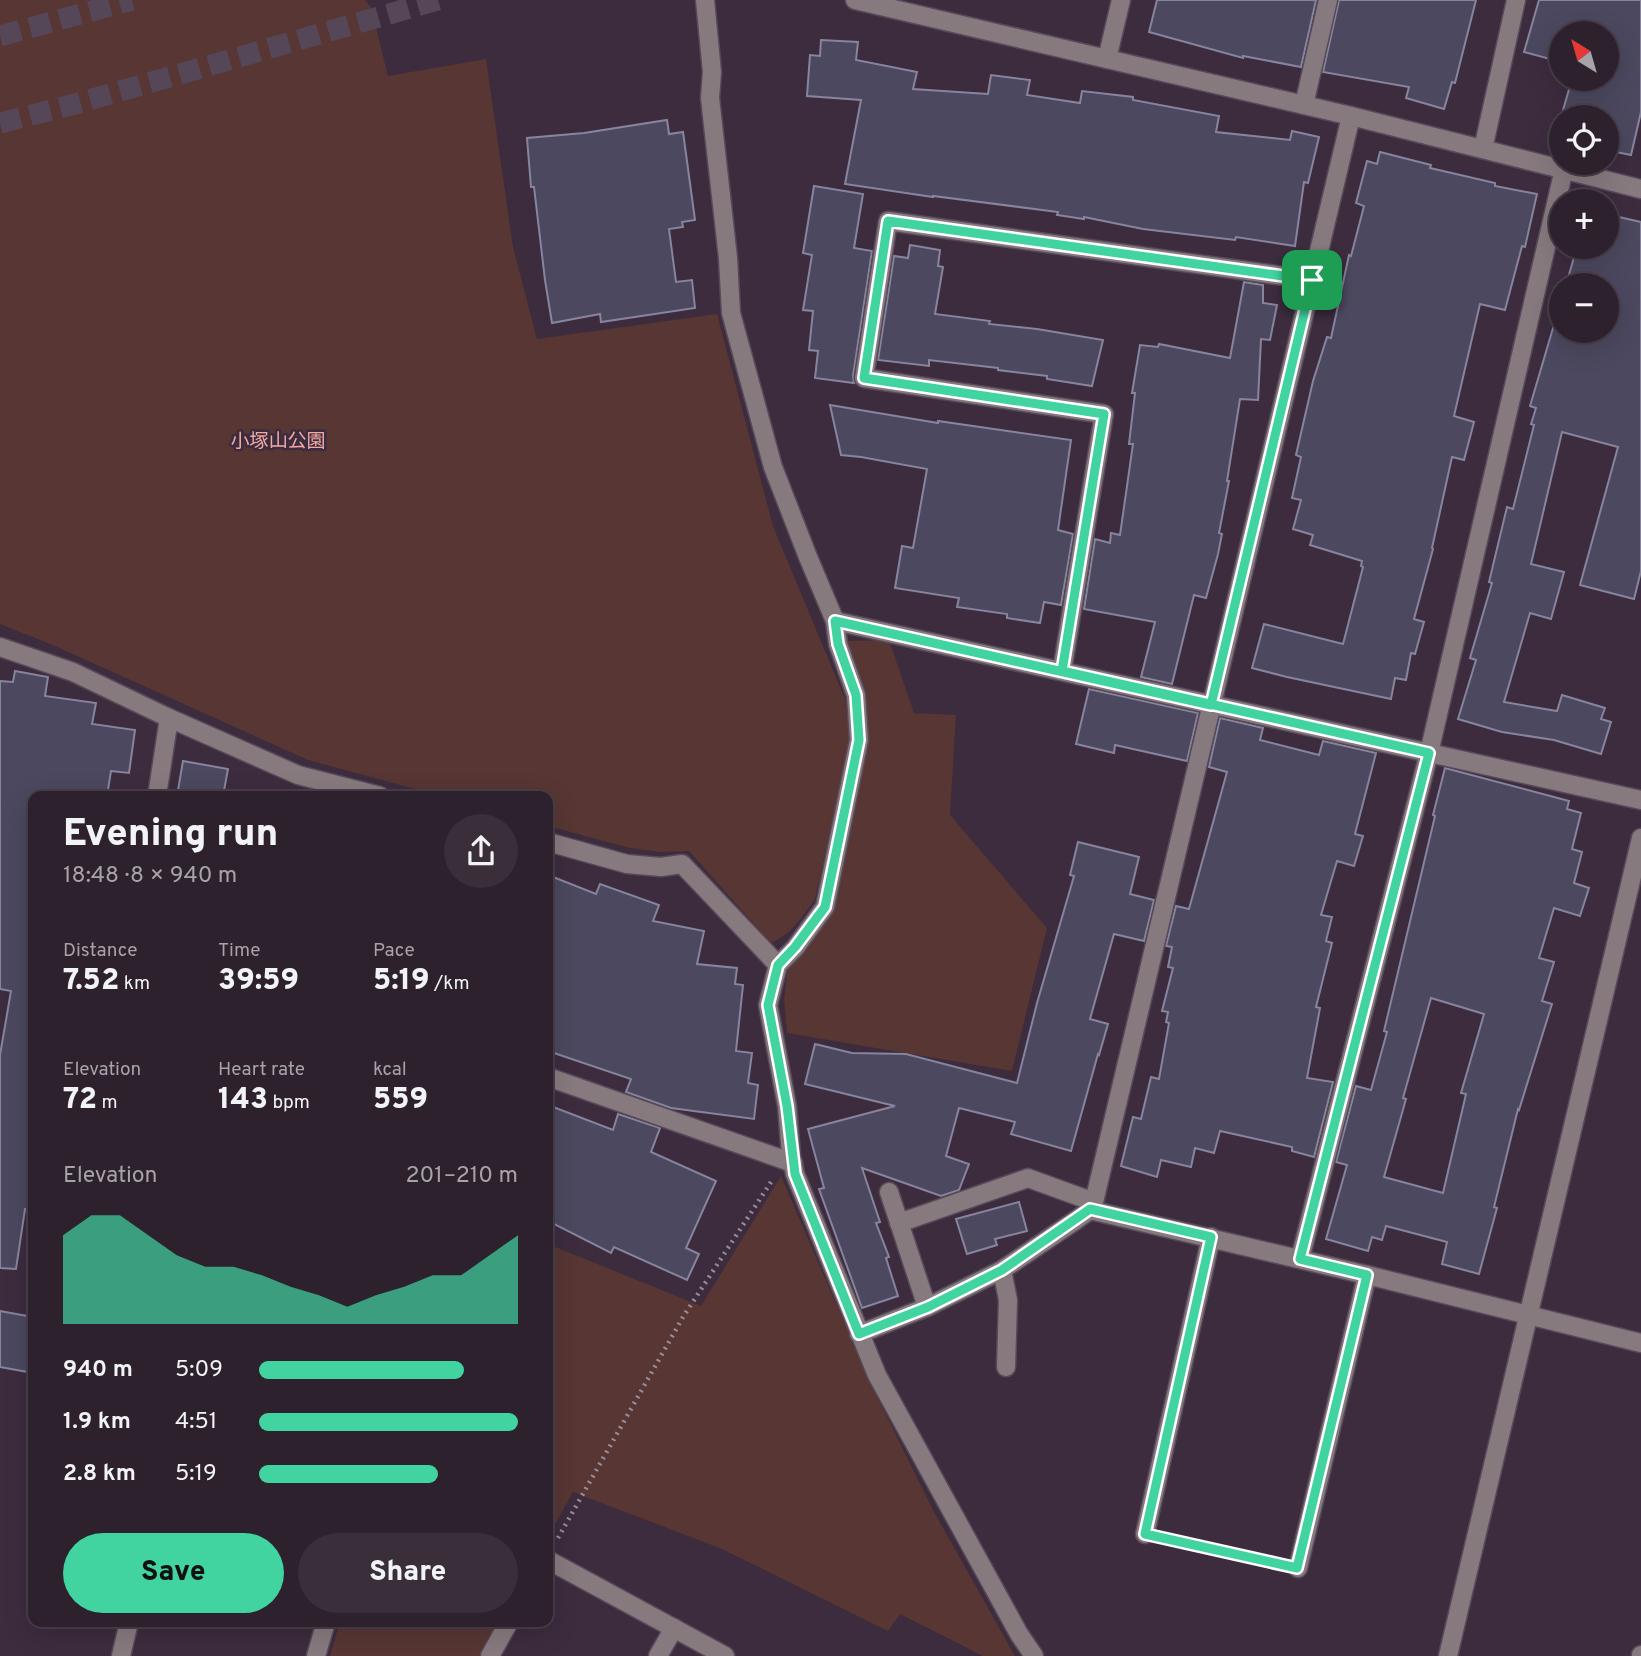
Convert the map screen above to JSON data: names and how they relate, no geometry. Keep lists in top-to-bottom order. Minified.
{"parks":["小塚山公園"],"north":"top left","page":{"map_buttons":["+","−"],"heading":["Evening run","18:48 · 8 × 940 m"],"stats":[["Distance","7.52 km"],["Time","39:59"],["Pace","5:19 /km"],["Elevation","72 m"],["Heart rate","143 bpm"],["kcal","559"]],"chart":["Elevation","201–210 m"],"list":[{"name":"940 m","note":"5:09"},{"name":"1.9 km","note":"4:51"},{"name":"2.8 km","note":"5:19"}],"buttons":["Save","Share"]}}
